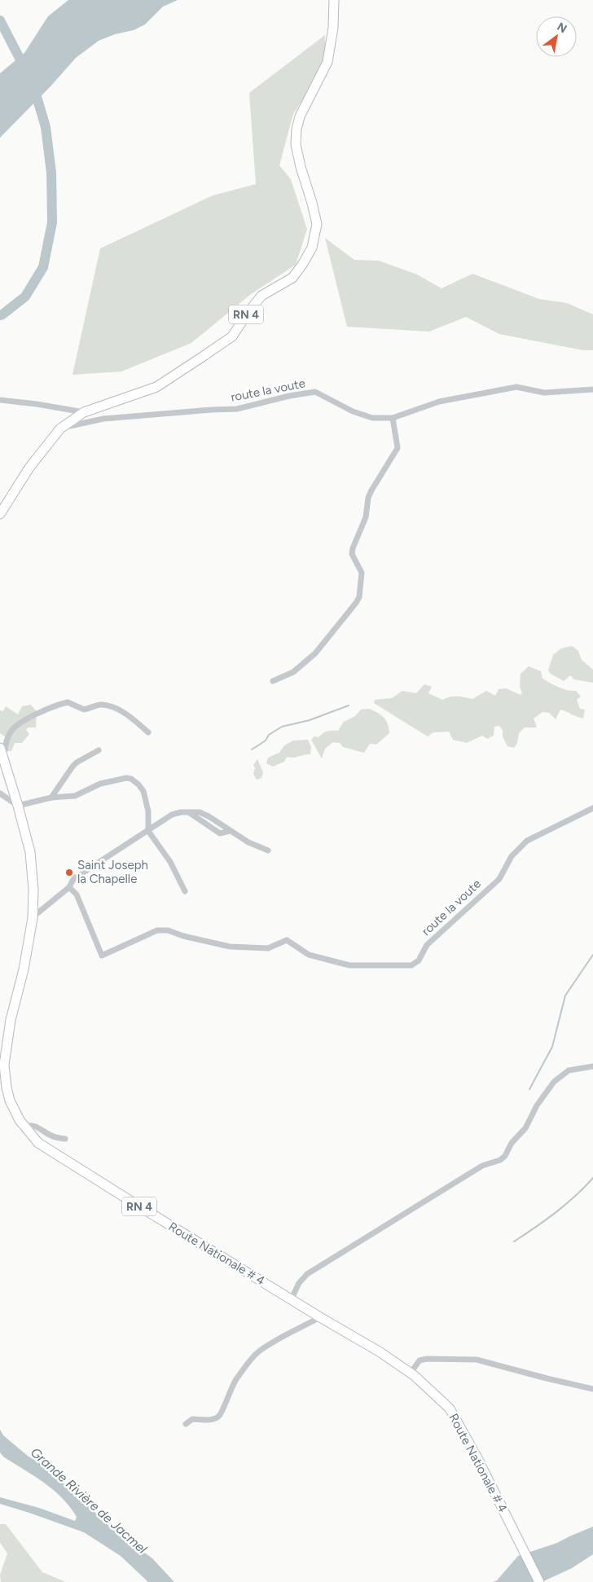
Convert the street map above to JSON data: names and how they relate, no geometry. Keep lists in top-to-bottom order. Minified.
{"streets":{"main road":["RN 4","Route Nationale # 4"],"street":["route la voute"]},"crossings":[["RN 4","route la voute"]],"water":["Grande Rivière de Jacmel"],"places":["Saint Joseph la Chapelle"],"north":"top right"}
